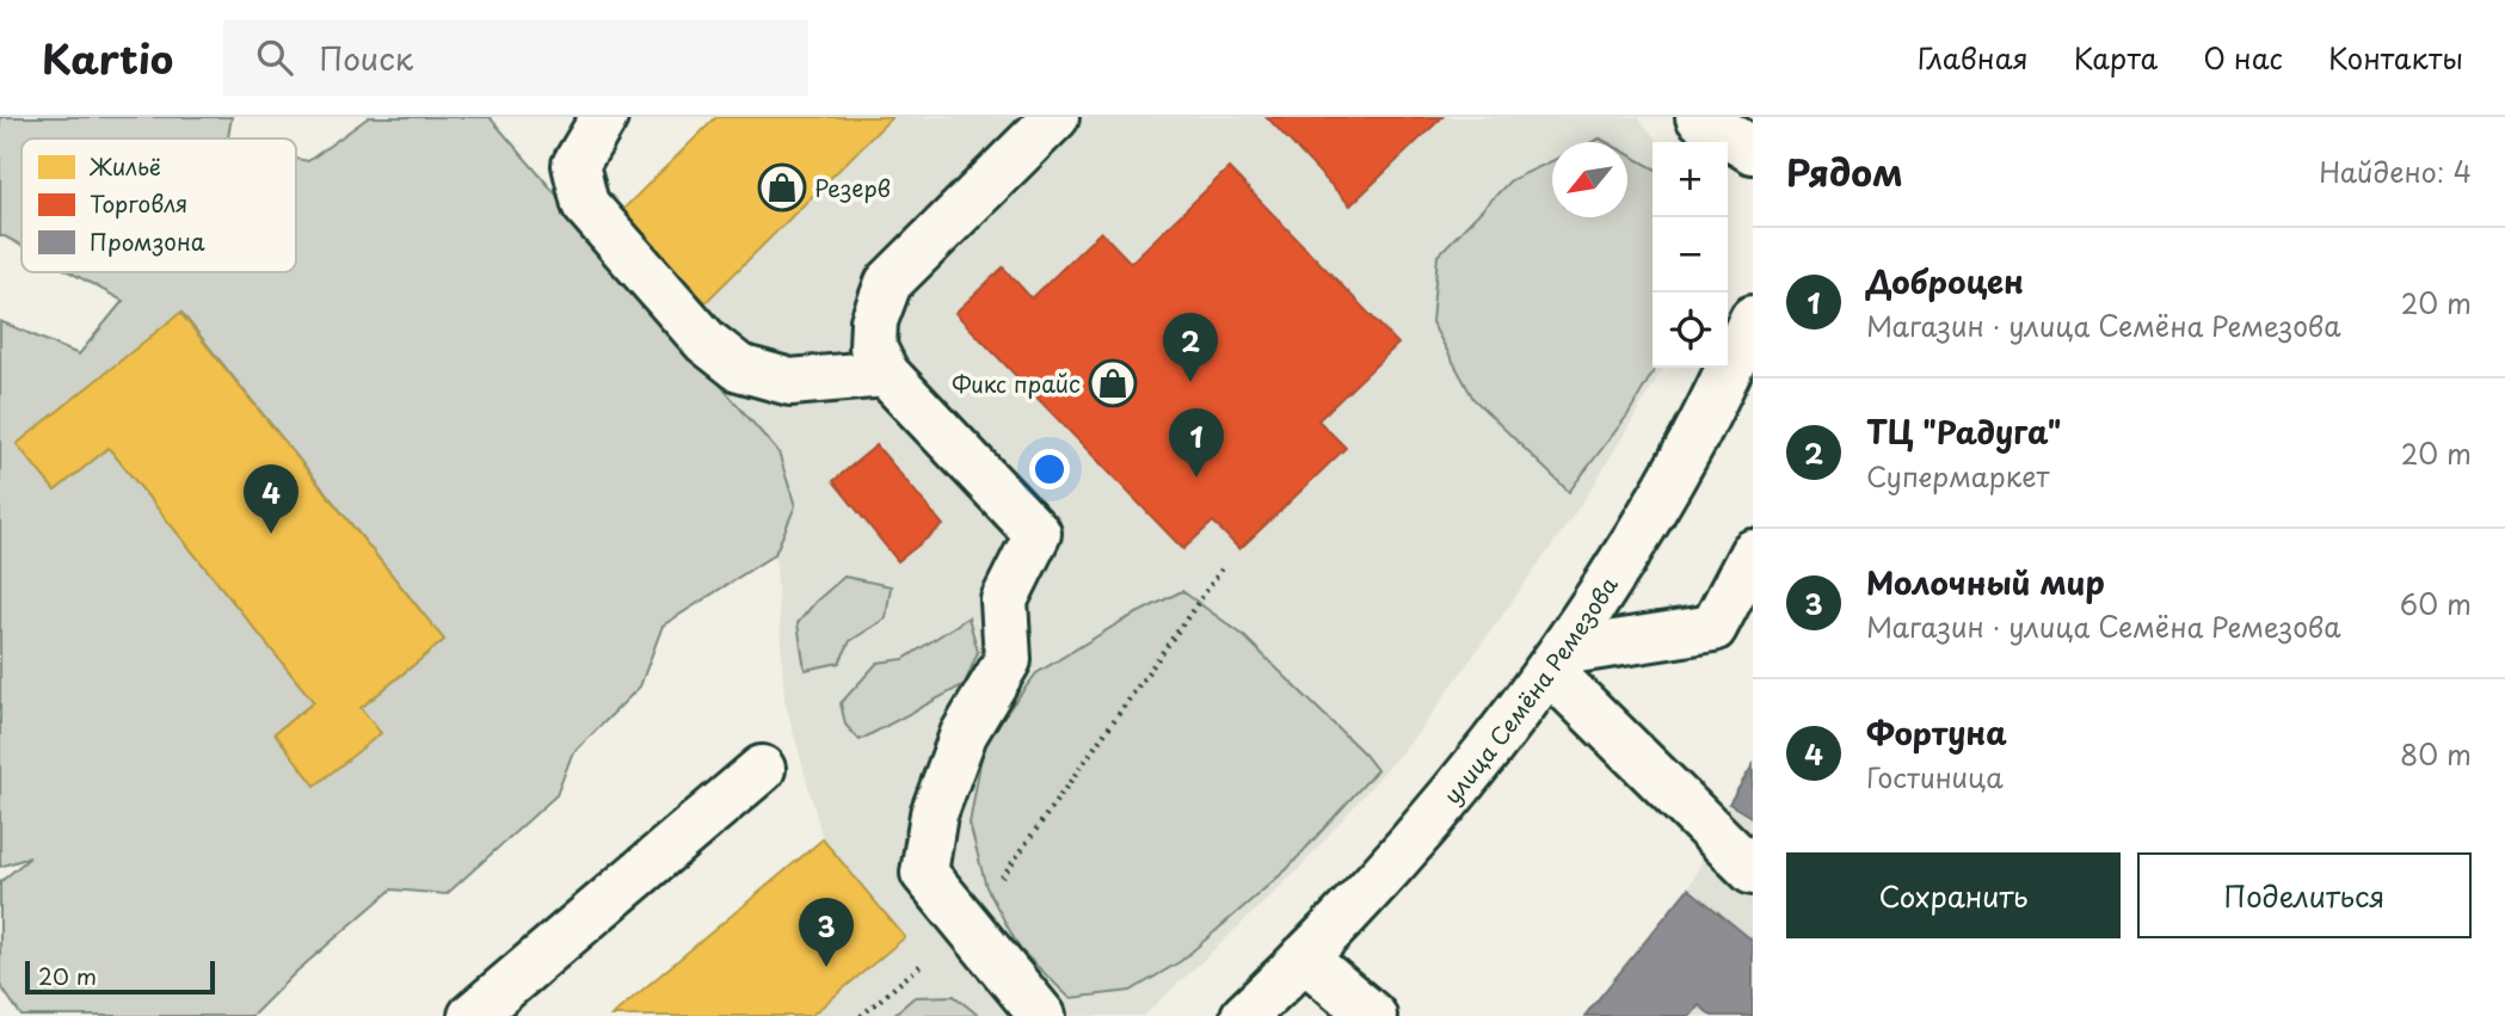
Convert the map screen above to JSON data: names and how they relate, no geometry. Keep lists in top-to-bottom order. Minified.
{"streets":{"main road":["улица Семёна Ремезова"]},"places":{"shop":["Резерв","Фикс прайс"]},"legend":["Жильё","Торговля","Промзона"],"scale_bar":"20 m","north":"bottom left","page":{"header":"Kartio","search":"Поиск","nav":["Главная","Карта","О нас","Контакты"],"heading":["Рядом","Найдено: 4"],"map_buttons":["+","−"],"list":[{"mark":"1","name":"Доброцен","note":"Магазин · улица Семёна Ремезова","value":"20 m"},{"mark":"2","name":"ТЦ \"Радуга\"","note":"Супермаркет","value":"20 m"},{"mark":"3","name":"Молочный мир","note":"Магазин · улица Семёна Ремезова","value":"60 m"},{"mark":"4","name":"Фортуна","note":"Гостиница","value":"80 m"}],"pins":["2","1","4","3"],"buttons":["Сохранить","Поделиться"],"scale":"20 m"}}
